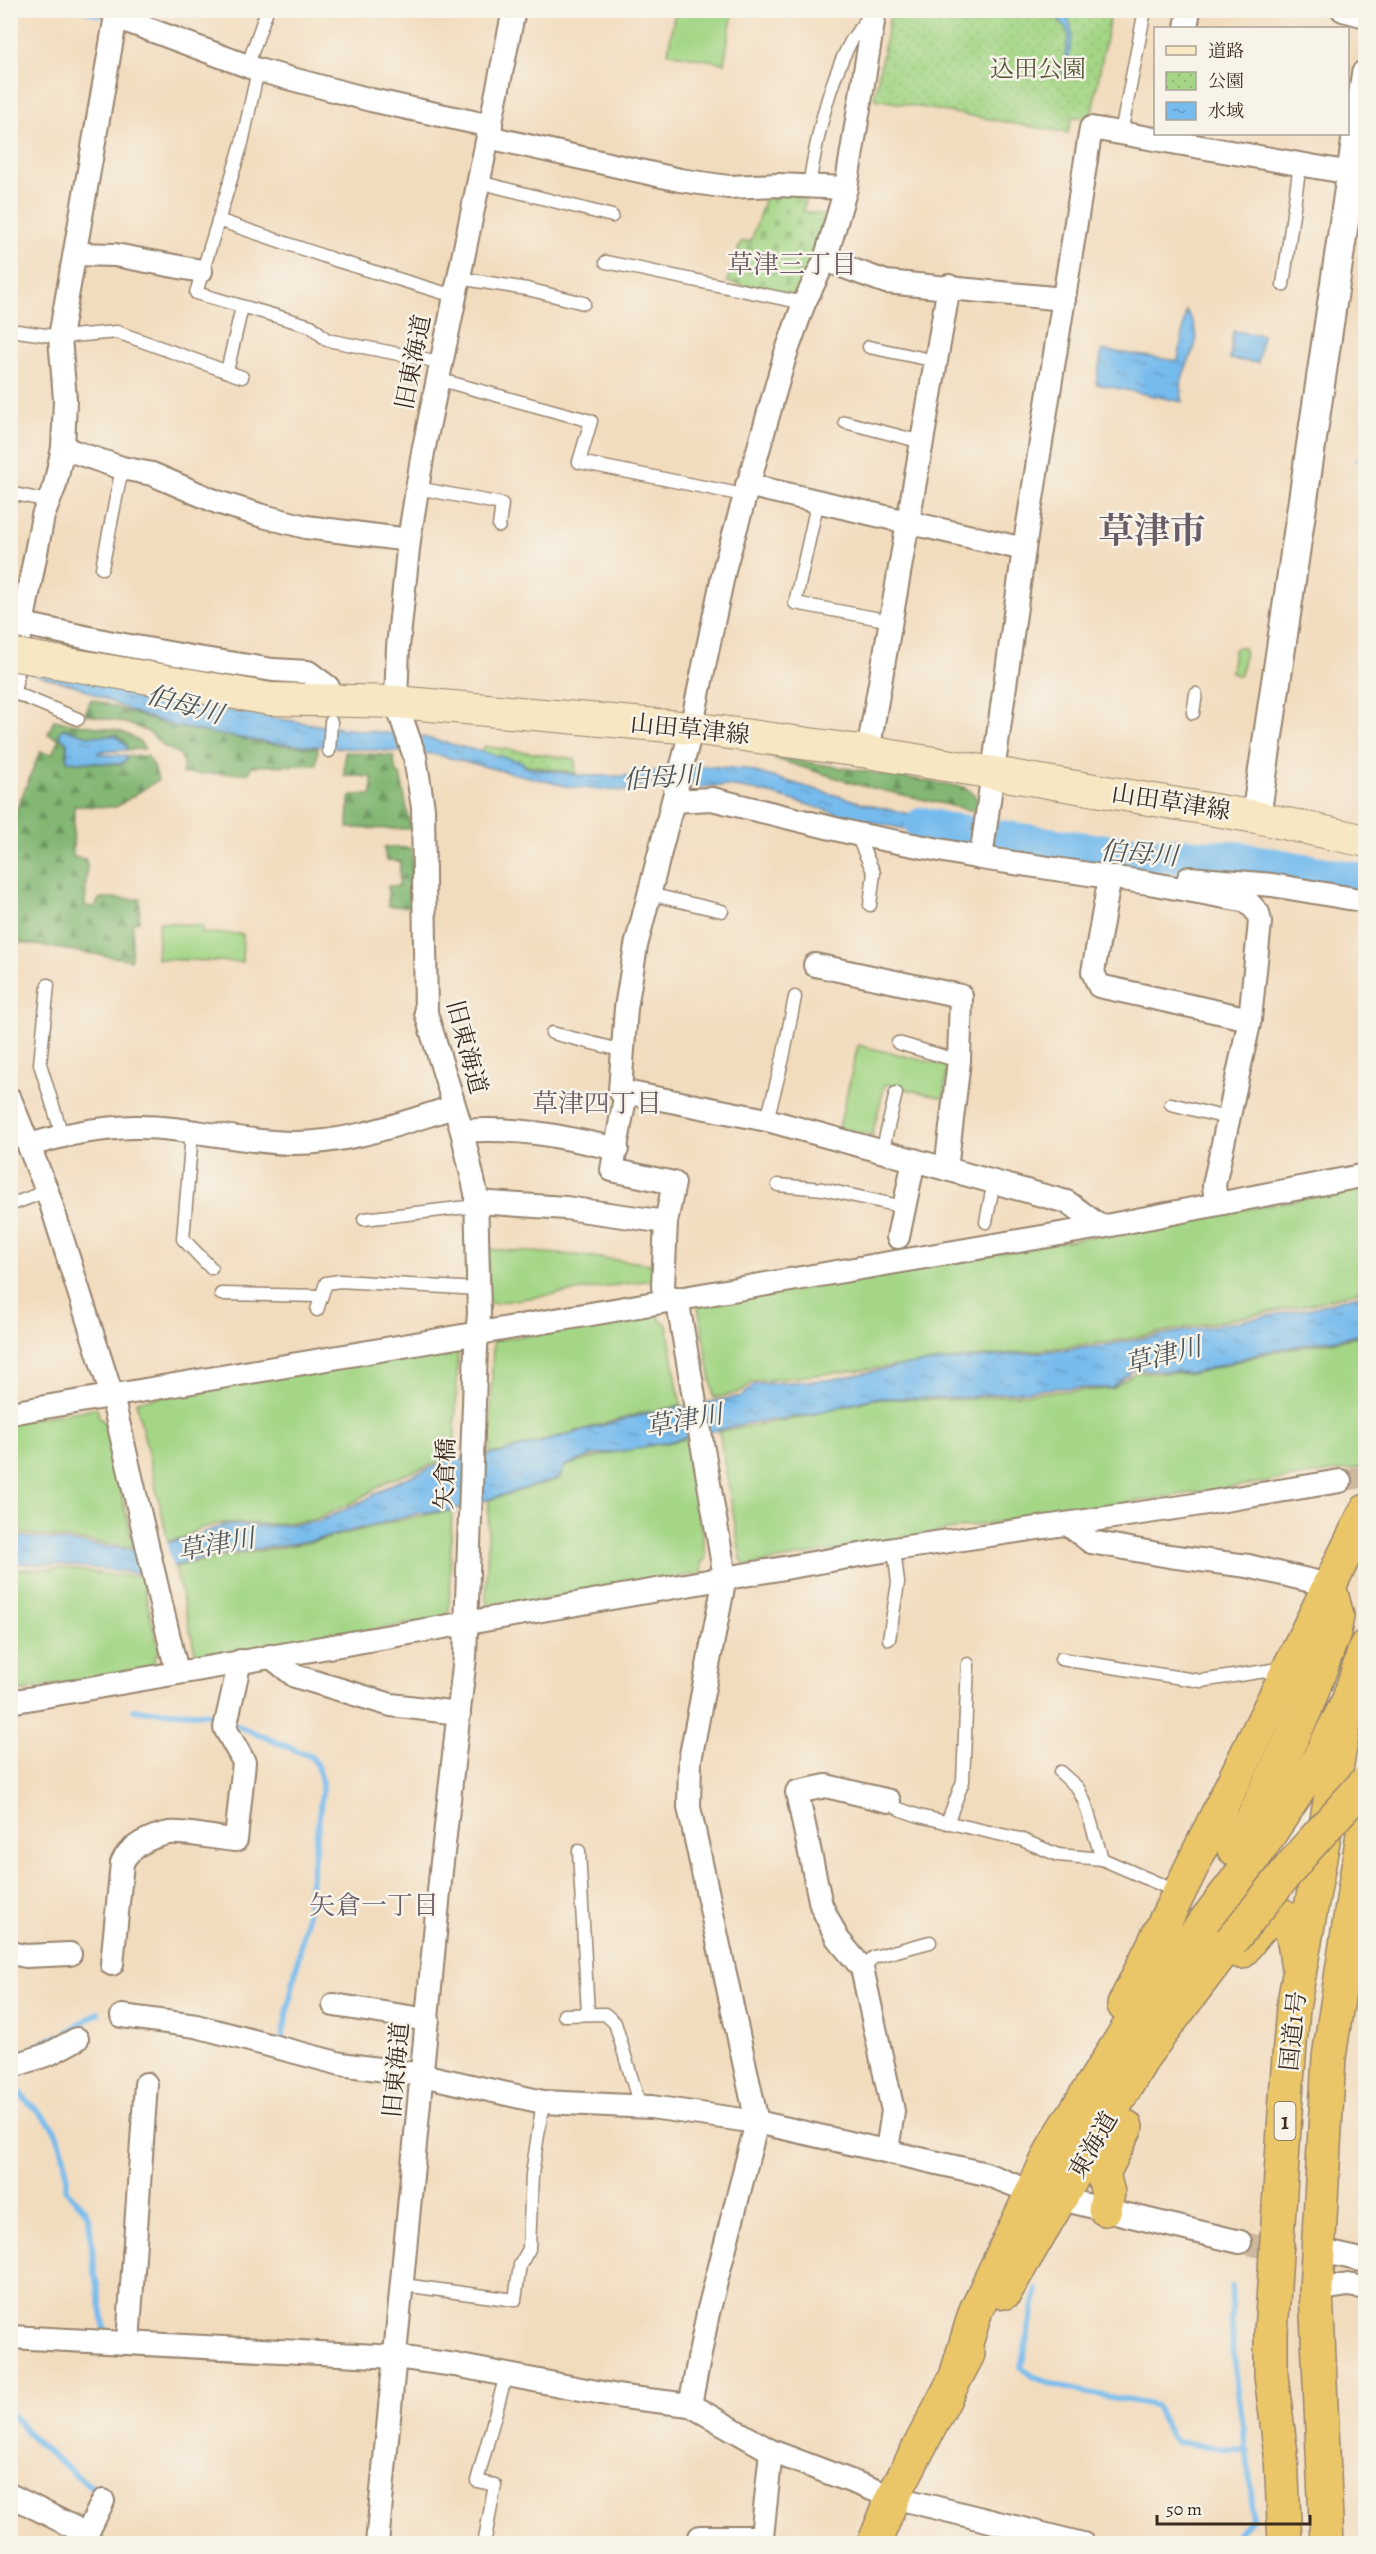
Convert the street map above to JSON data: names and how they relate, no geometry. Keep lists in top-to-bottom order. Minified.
{"streets":{"highway":["国道1号","1","東海道"],"main road":["山田草津線"],"street":["旧東海道","矢倉橋"]},"crossings":[["旧東海道","山田草津線"],["旧東海道","矢倉橋"],["国道1号","東海道"],["1","東海道"]],"districts":["草津三丁目","草津市","草津四丁目","矢倉一丁目"],"water":["伯母川","草津川"],"parks":["込田公園"],"legend":["道路","公園","水域"],"scale_bar":"50 m"}
